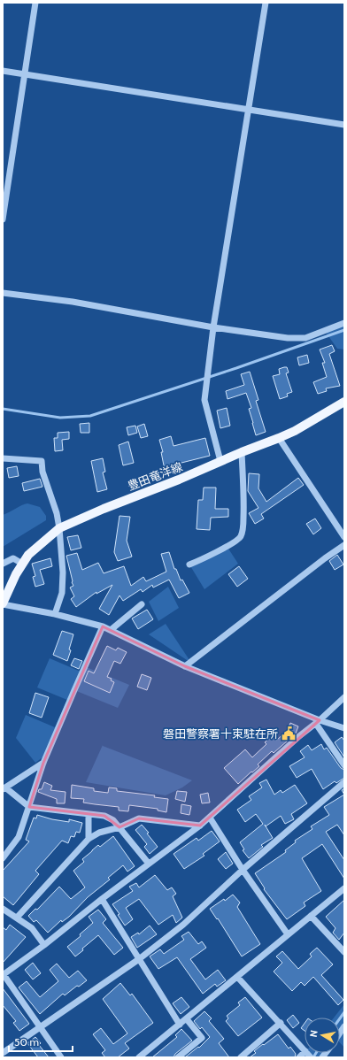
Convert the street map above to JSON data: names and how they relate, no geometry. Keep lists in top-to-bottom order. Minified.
{"streets":{"main road":["豊田竜洋線"]},"places":{"public building":["磐田警察署十束駐在所"]},"scale_bar":"50 m","north":"left"}
